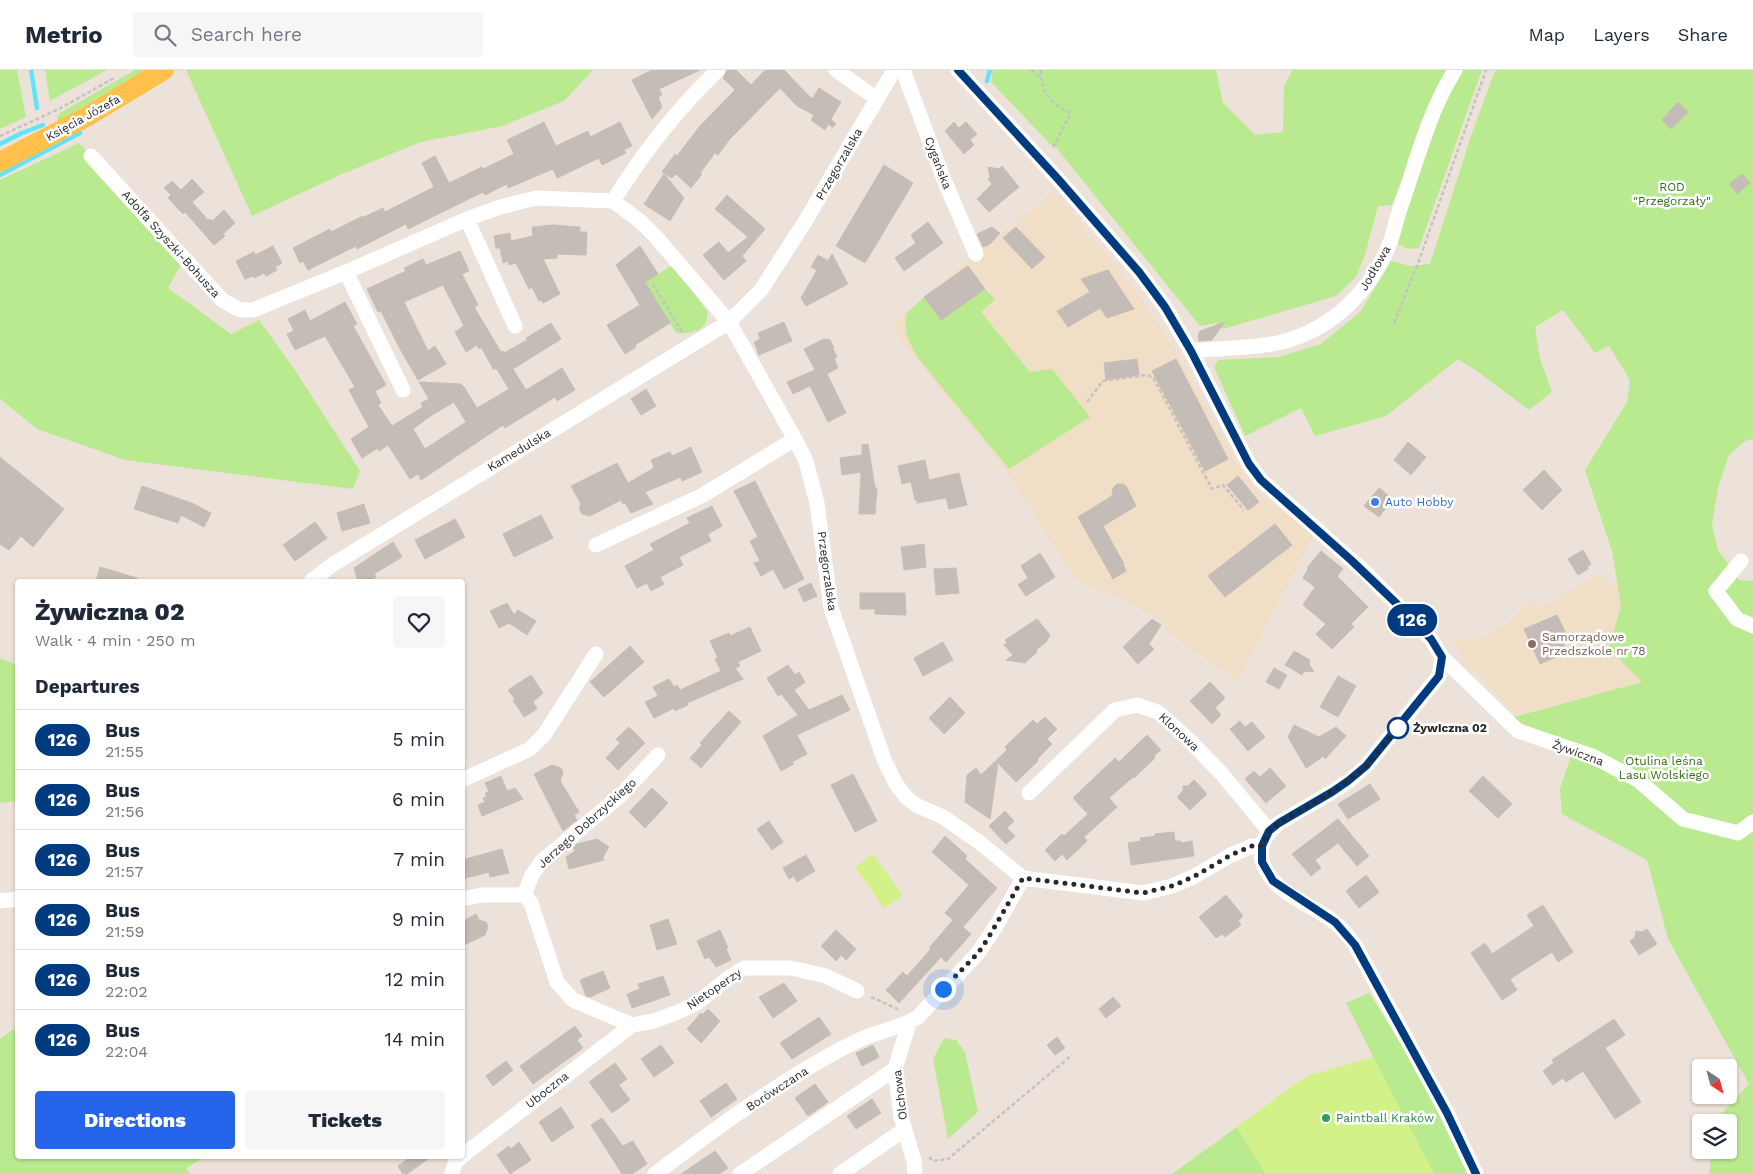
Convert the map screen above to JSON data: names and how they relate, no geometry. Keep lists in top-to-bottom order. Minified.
{"streets":{"main road":["Księcia Józefa"],"street":["Cygańska","Przegorzalska","Adolfa Szyszki-Bohusza","Jodłowa","Kamedulska","Klonowa","Żywiczna","Jerzego Dobrzyckiego","Nietoperzy","Borówczana","Uboczna","Olchowa"]},"crossings":[["Przegorzalska","Kamedulska"],["Nietoperzy","Uboczna"],["Borówczana","Olchowa"]],"parks":["ROD \"Przegorzały\"","Otulina leśna Lasu Wolskiego"],"places":["Auto Hobby","Samorządowe Przedszkole nr 78","Żywiczna 02","Paintball Kraków"],"lines":["bus line 126"],"north":"bottom right","page":{"header":"Metrio","search":"Search here","nav":["Map","Layers","Share"],"on_map":"126","heading":[["Żywiczna 02","Walk · 4 min · 250 m"],"Departures"],"list":[{"mark":"126","name":"Bus","note":"21:55","value":"5 min"},{"mark":"126","name":"Bus","note":"21:56","value":"6 min"},{"mark":"126","name":"Bus","note":"21:57","value":"7 min"},{"mark":"126","name":"Bus","note":"21:59","value":"9 min"},{"mark":"126","name":"Bus","note":"22:02","value":"12 min"},{"mark":"126","name":"Bus","note":"22:04","value":"14 min"}],"buttons":["Directions","Tickets"]}}
